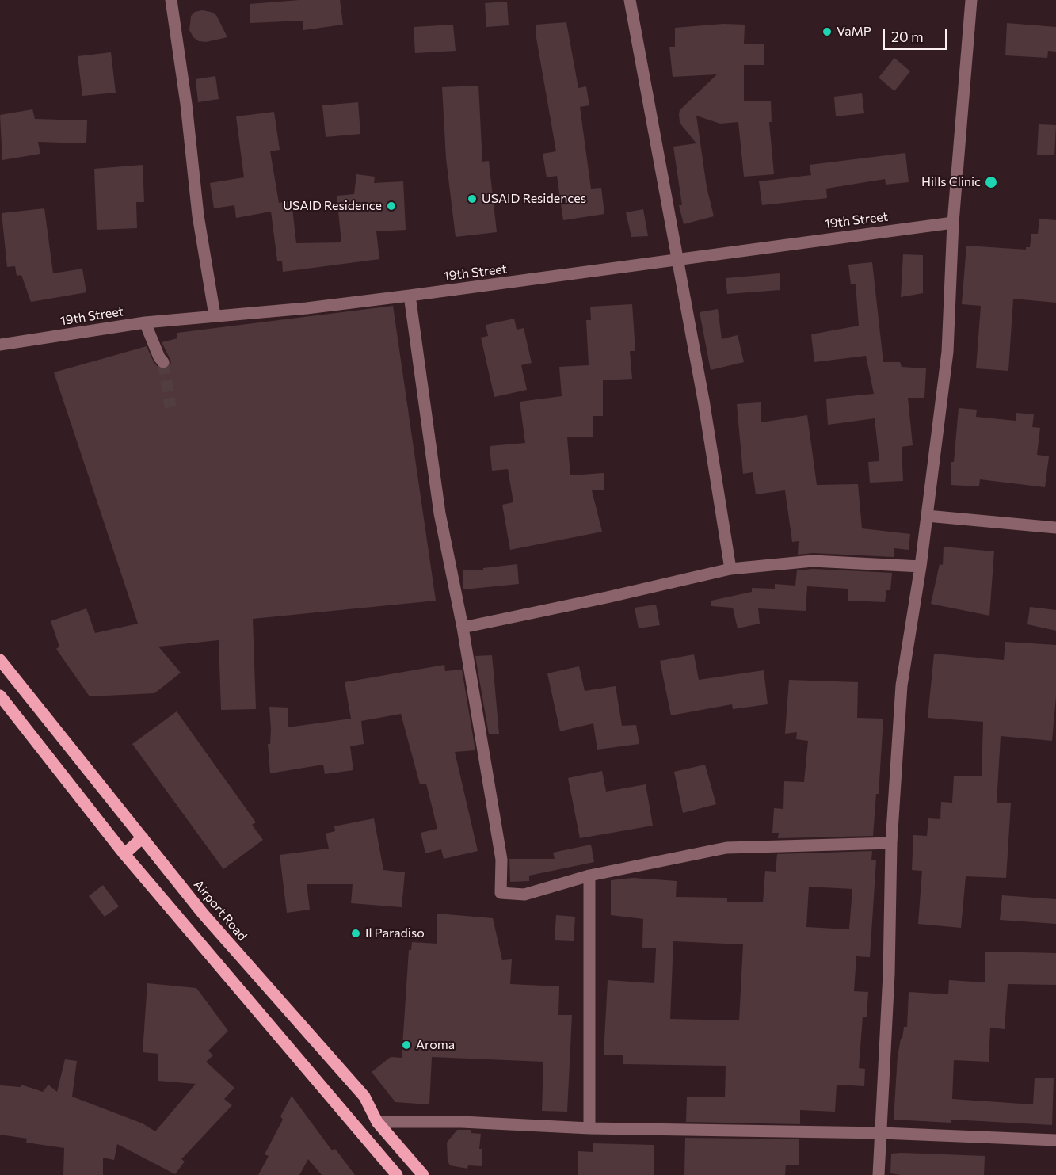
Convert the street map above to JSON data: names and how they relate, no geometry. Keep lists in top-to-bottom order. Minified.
{"streets":{"main road":["Airport Road"],"street":["19th Street"]},"places":["VaMP","Hills Clinic","USAID Residences","USAID Residence","Il Paradiso","Aroma"],"scale_bar":"20 m"}
